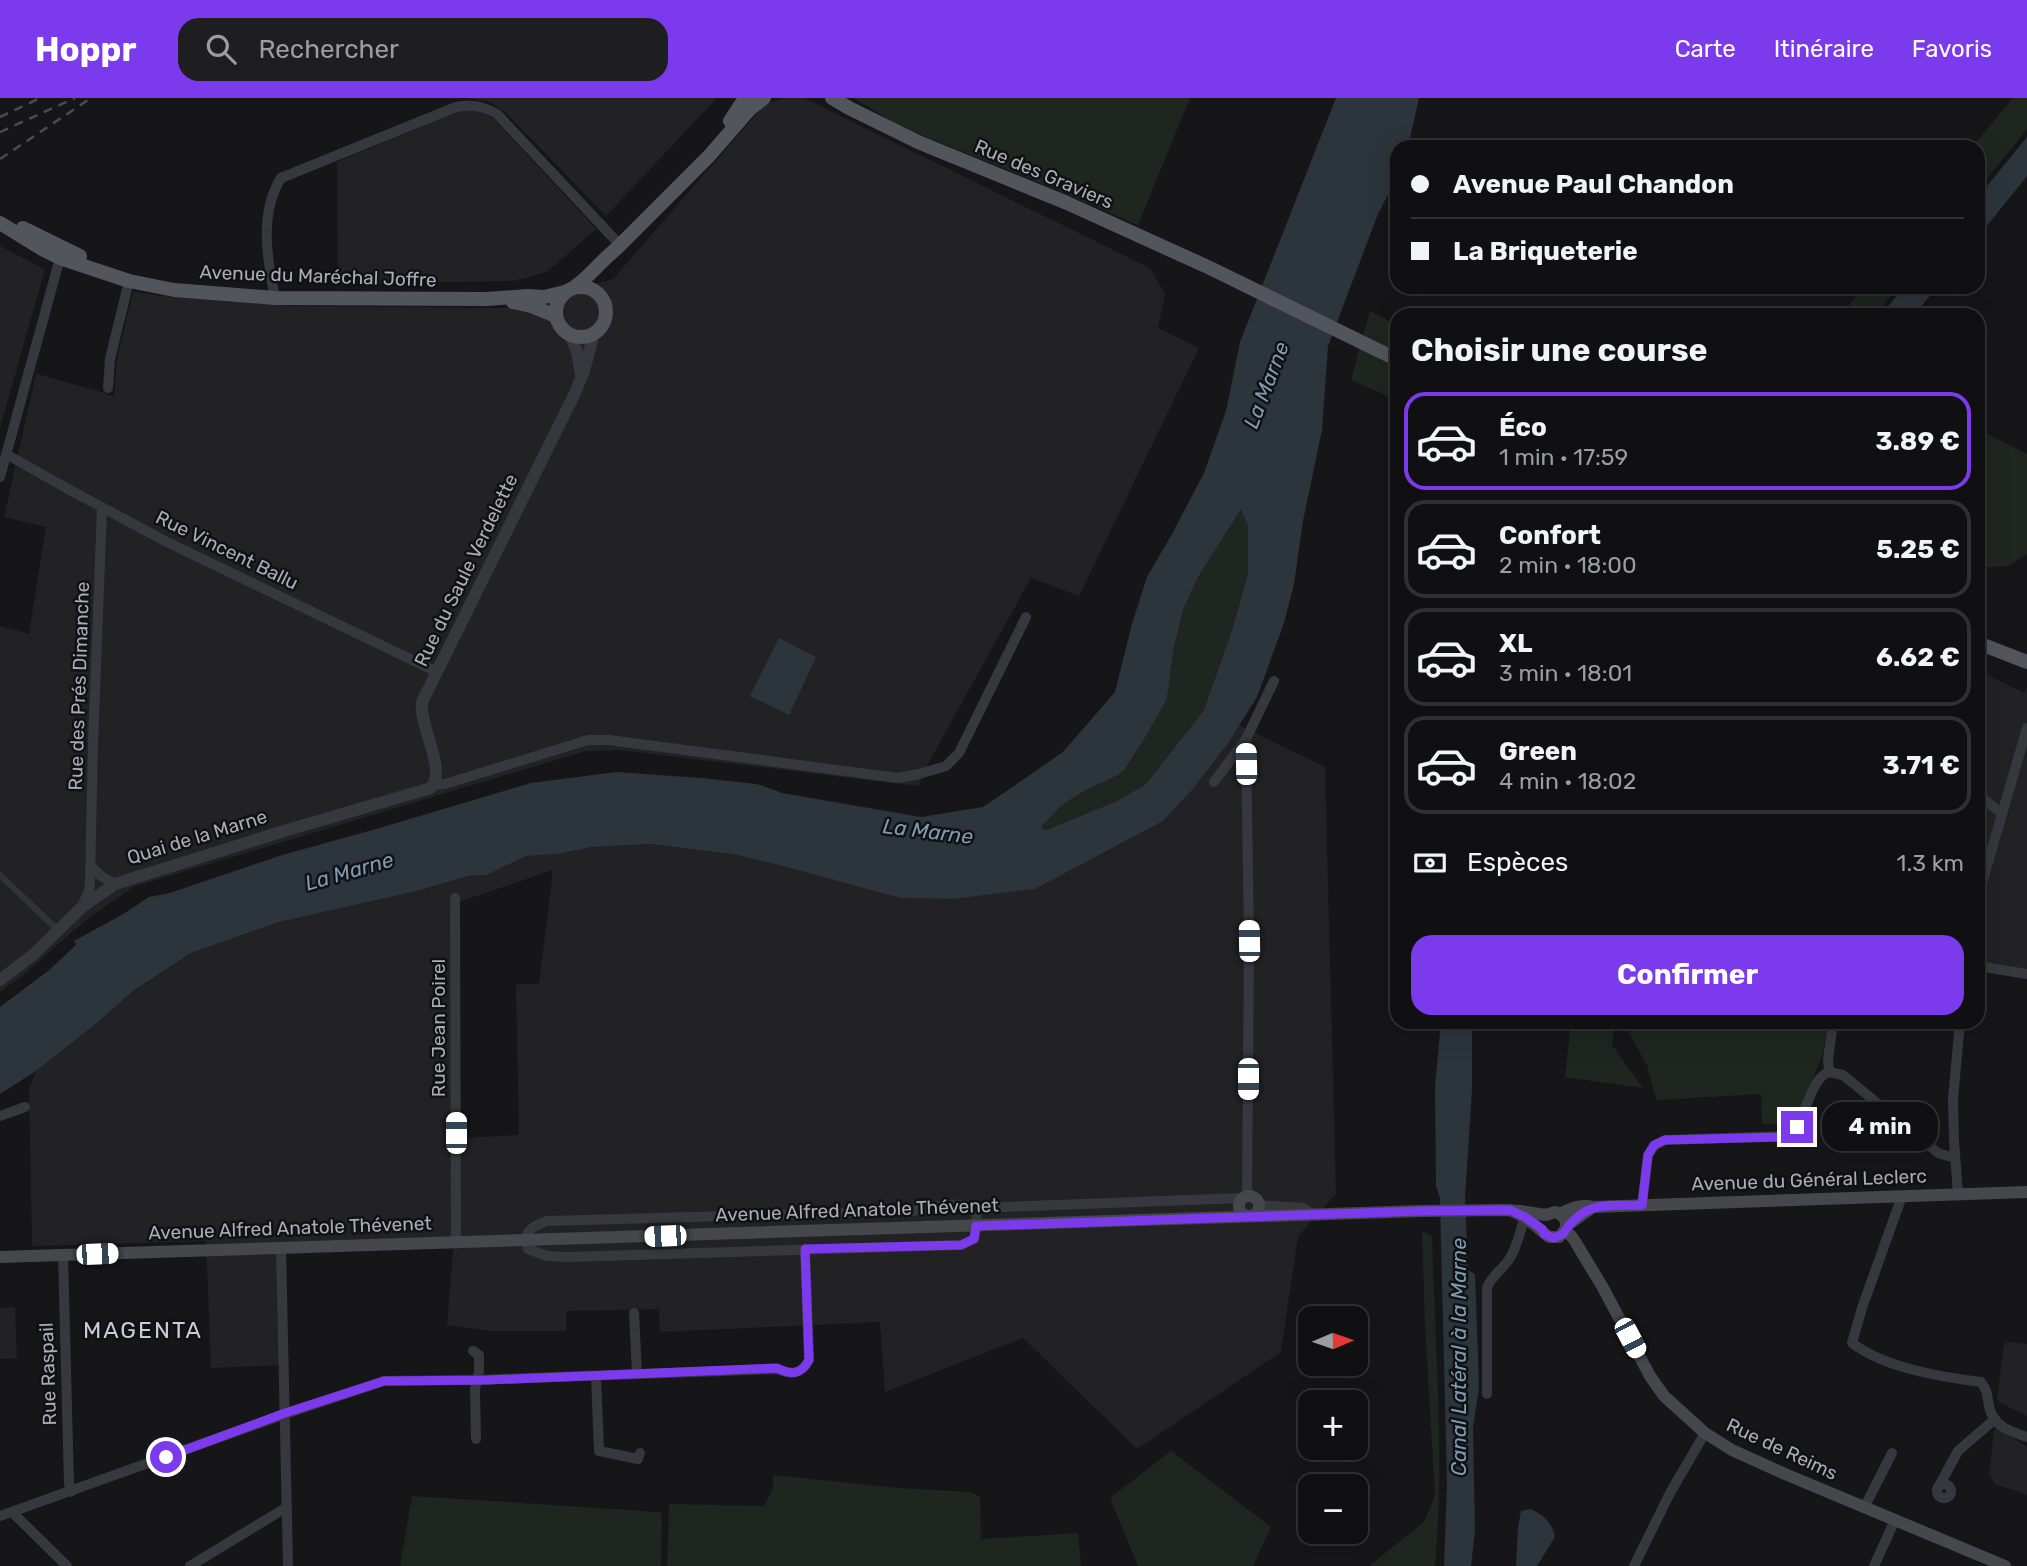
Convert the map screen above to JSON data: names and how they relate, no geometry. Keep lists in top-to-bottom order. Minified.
{"streets":{"main road":["Rue des Graviers","Avenue du Maréchal Joffre","Avenue du Général Leclerc","Avenue Alfred Anatole Thévenet","Rue de Reims"],"street":["Rue Vincent Ballu","Rue du Saule Verdelette","Rue des Prés Dimanche","Quai de la Marne","Rue Jean Poirel","Rue Raspail"]},"crossings":[["Avenue du Maréchal Joffre","Rue du Saule Verdelette"],["Rue Vincent Ballu","Rue du Saule Verdelette"],["Rue Vincent Ballu","Rue des Prés Dimanche"],["Rue du Saule Verdelette","Quai de la Marne"],["Rue des Prés Dimanche","Quai de la Marne"],["Rue Jean Poirel","Avenue Alfred Anatole Thévenet"],["Avenue du Général Leclerc","Avenue Alfred Anatole Thévenet"],["Avenue du Général Leclerc","Rue de Reims"],["Avenue Alfred Anatole Thévenet","Rue Raspail"],["Avenue Alfred Anatole Thévenet","Rue de Reims"]],"districts":["MAGENTA"],"water":["La Marne","Canal Latéral à la Marne"],"north":"right","page":{"header":"Hoppr","search":"Rechercher","nav":["Carte","Itinéraire","Favoris"],"banner":["Avenue Paul Chandon","La Briqueterie"],"heading":"Choisir une course","list":[{"name":"Éco","note":"1 min · 17:59","value":"3.89 €"},{"name":"Confort","note":"2 min · 18:00","value":"5.25 €"},{"name":"XL","note":"3 min · 18:01","value":"6.62 €"},{"name":"Green","note":"4 min · 18:02","value":"3.71 €"}],"pay":["Espèces","1.3 km"],"buttons":"Confirmer","bubble":"4 min","map_buttons":["+","−"]}}
